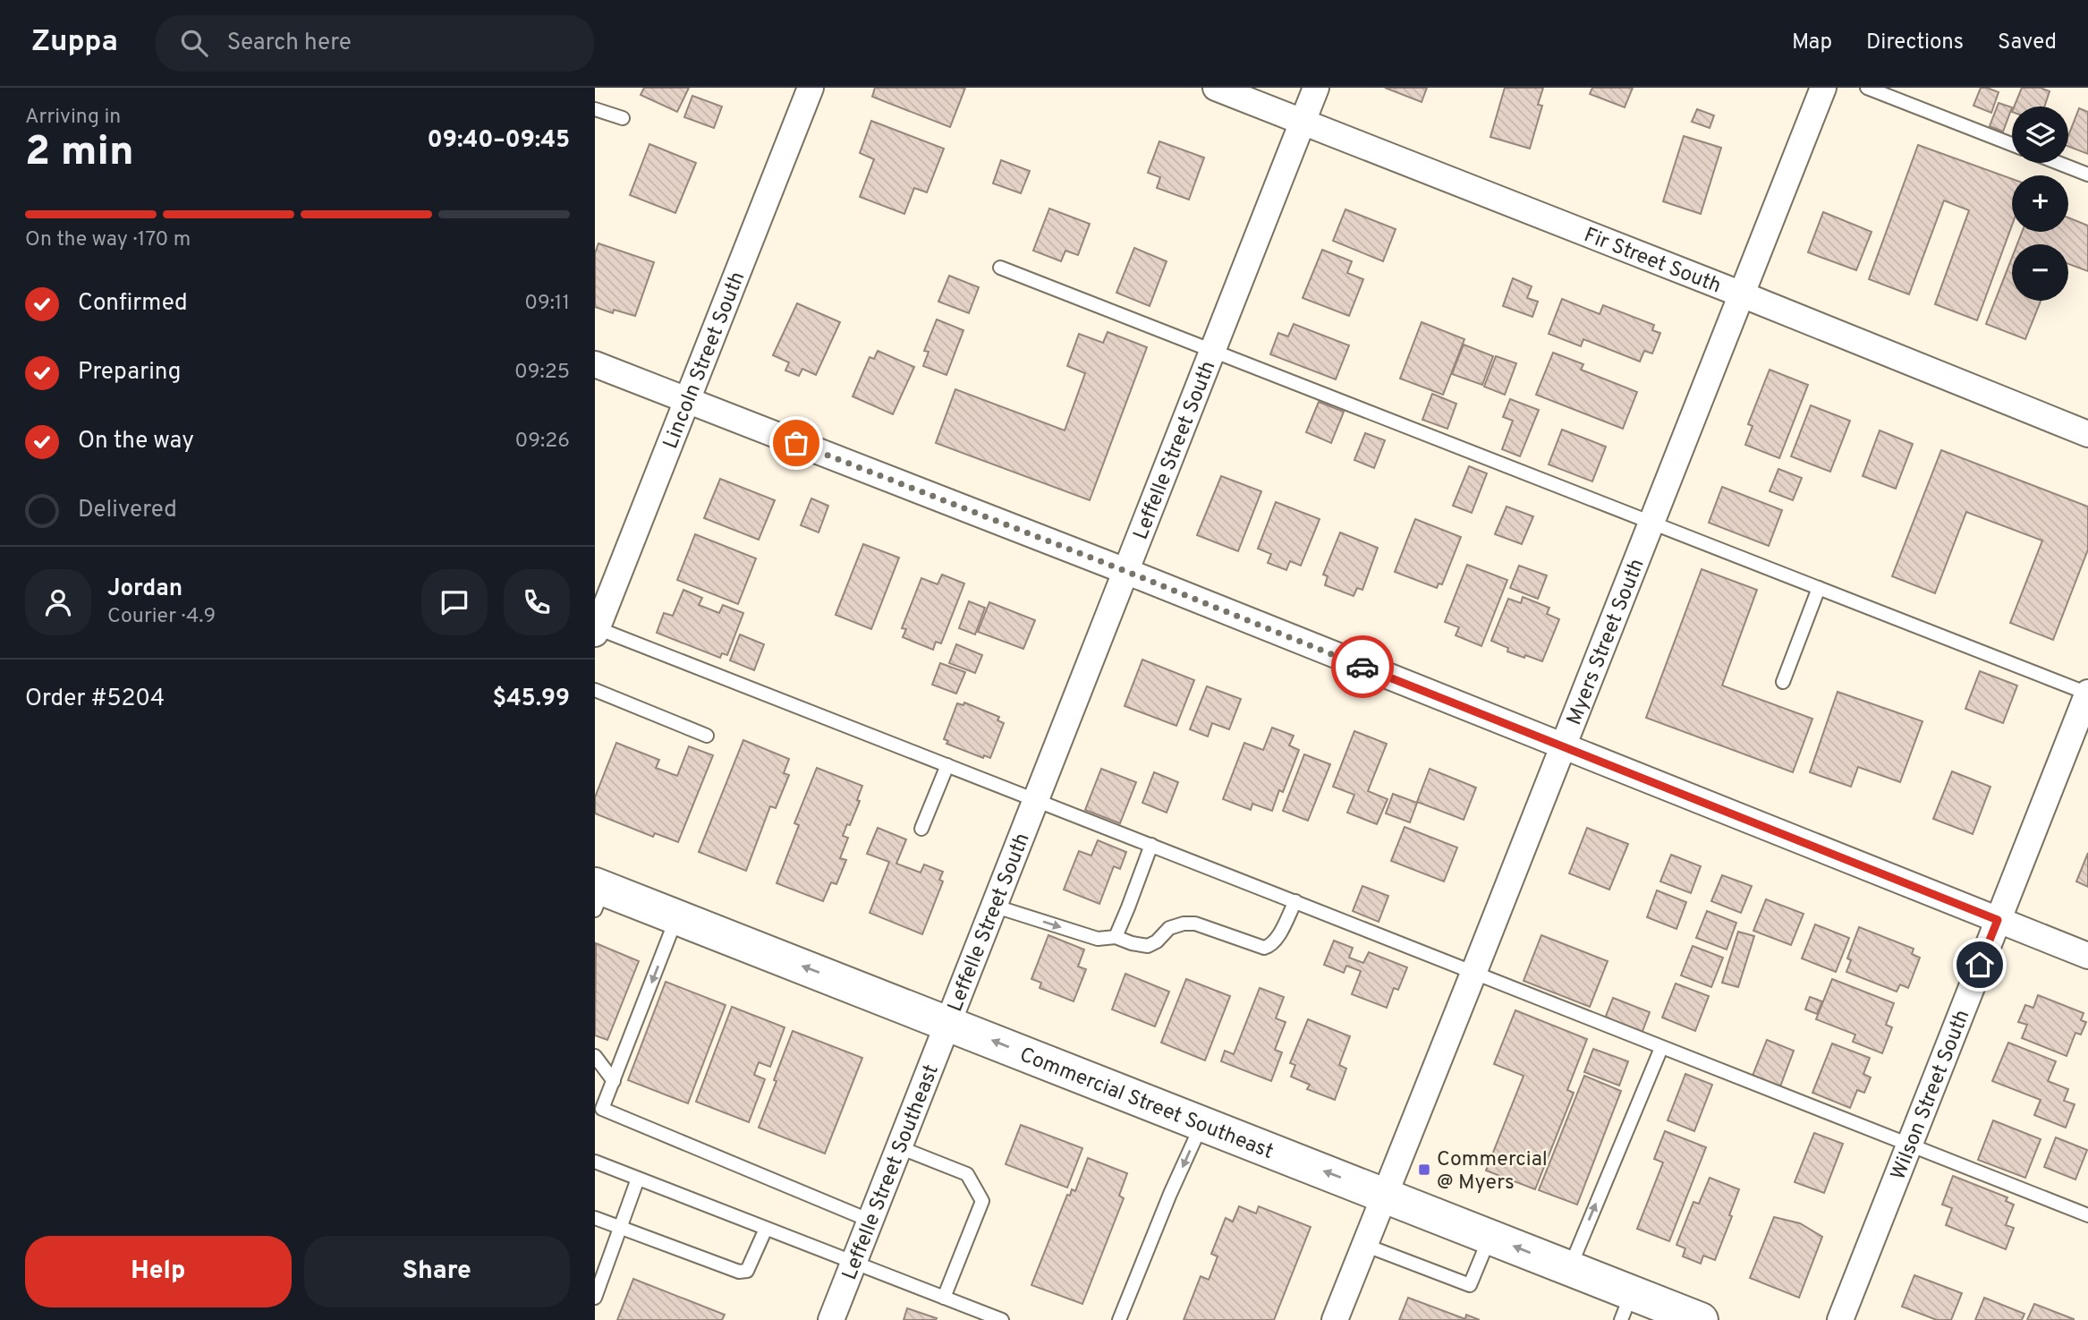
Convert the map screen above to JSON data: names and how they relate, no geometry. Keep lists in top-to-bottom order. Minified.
{"streets":{"main road":["Commercial Street Southeast"],"street":["Fir Street South","Lincoln Street South","Leffelle Street South","Myers Street South","Wilson Street South","Leffelle Street Southeast"]},"crossings":[["Fir Street South","Leffelle Street South"],["Fir Street South","Myers Street South"],["Leffelle Street South","Commercial Street Southeast"],["Leffelle Street South","Leffelle Street Southeast"],["Myers Street South","Commercial Street Southeast"],["Commercial Street Southeast","Leffelle Street Southeast"]],"one_way":["Commercial Street Southeast"],"places":{"transit":["Commercial @ Myers"]},"page":{"header":"Zuppa","search":"Search here","nav":["Map","Directions","Saved"],"heading":["2 min","Arriving in","09:40–09:45"],"panel":["Jordan","Courier · 4.9","Order #5204","$45.99"],"map_buttons":["+","−"],"bar":"On the way · 170 m","list":[["Confirmed","09:11"],["Preparing","09:25"],["On the way","09:26"],"Delivered"],"buttons":["Help","Share"]}}
